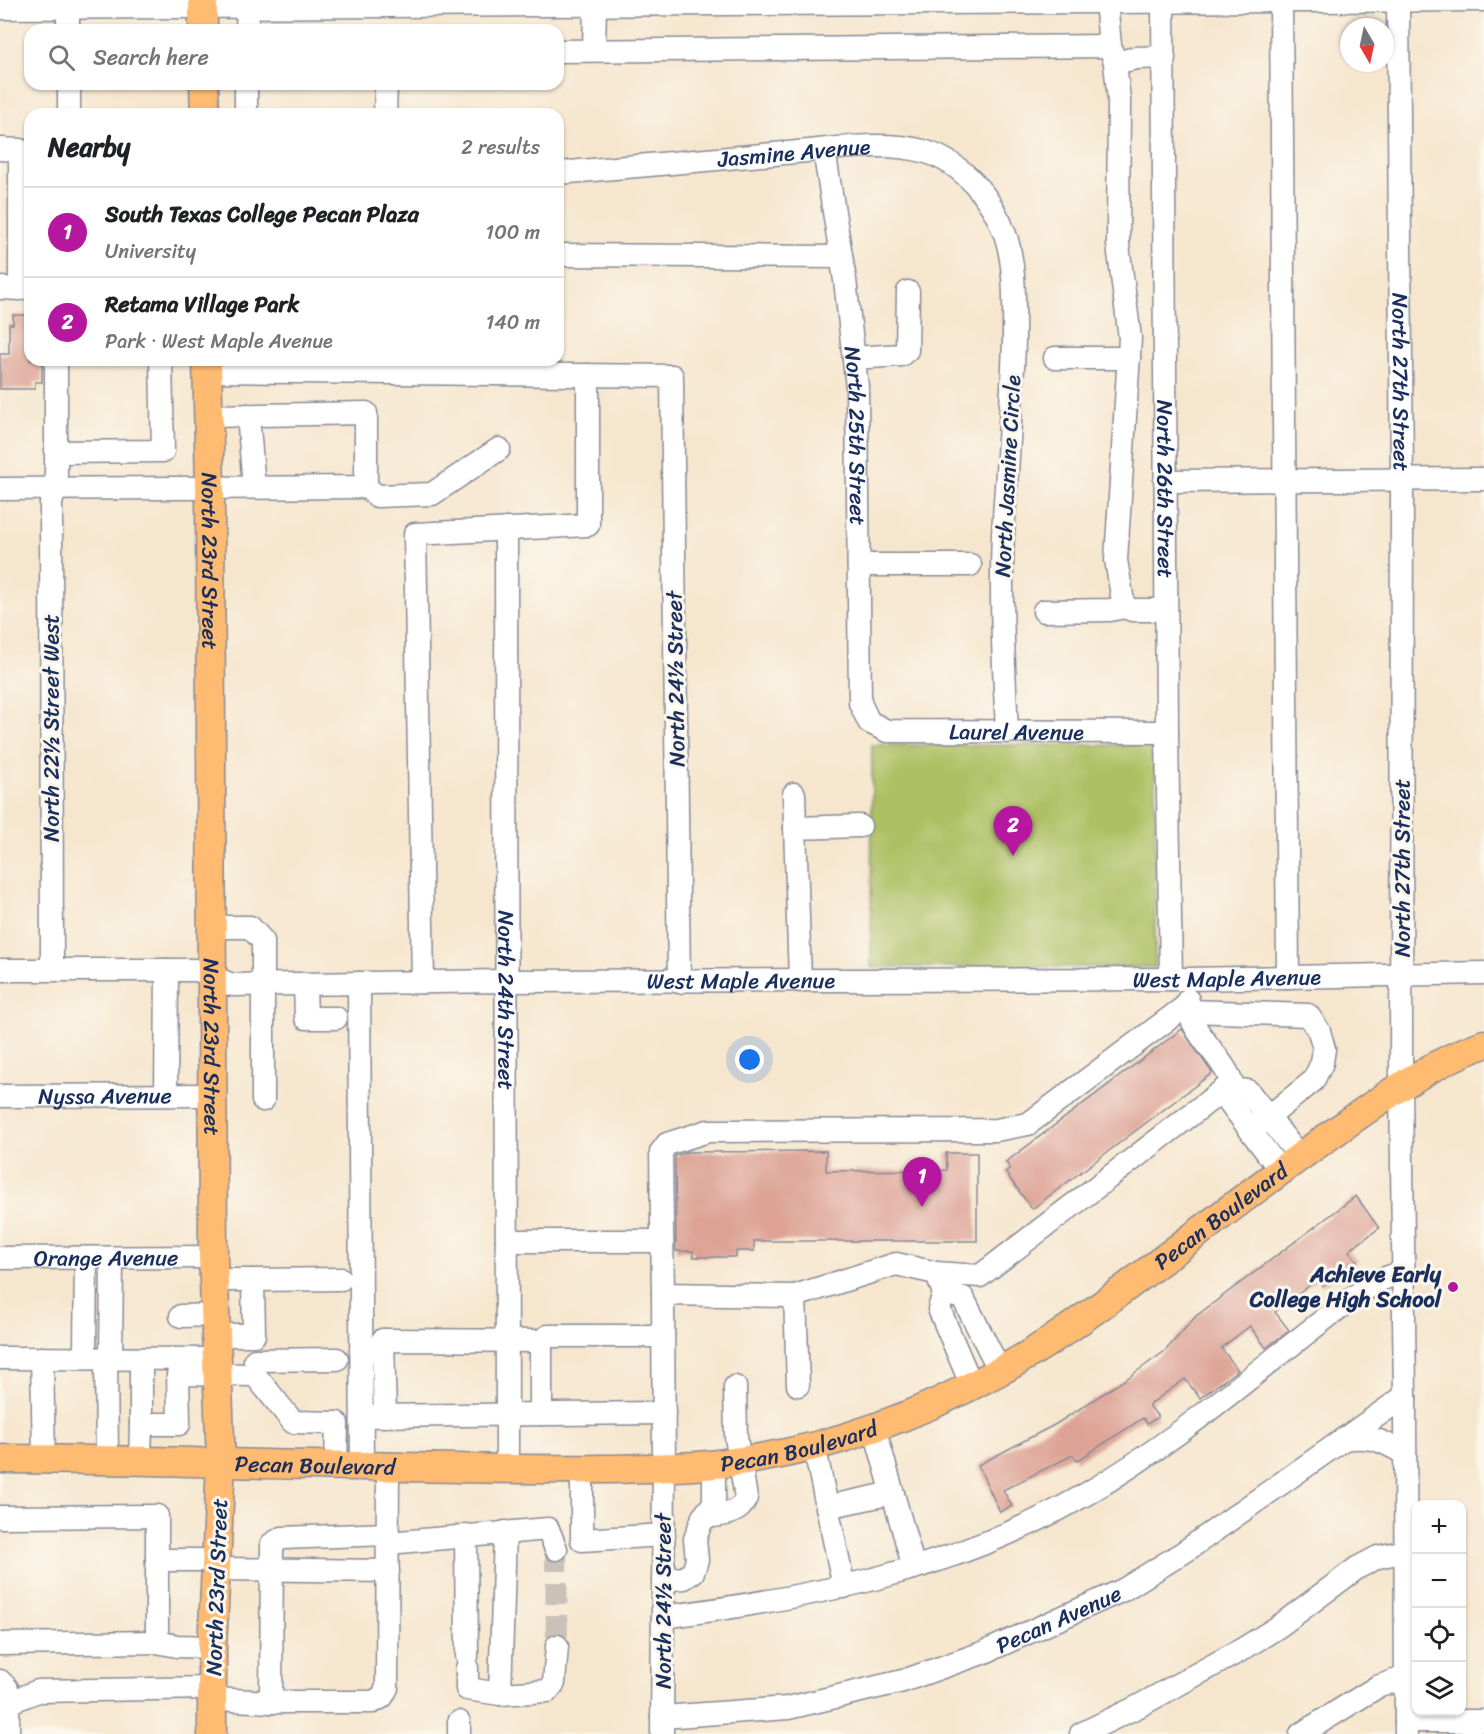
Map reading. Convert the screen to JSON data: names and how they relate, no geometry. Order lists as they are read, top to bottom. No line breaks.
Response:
{"streets":{"main road":["North 23rd Street","Pecan Boulevard"],"street":["Jasmine Avenue","North 27th Street","North 25th Street","North Jasmine Circle","North 26th Street","North 24½ Street","North 22½ Street West","Laurel Avenue","West Maple Avenue","North 24th Street","Nyssa Avenue","Orange Avenue","Pecan Avenue"]},"crossings":[["Jasmine Avenue","North 25th Street"],["Jasmine Avenue","North Jasmine Circle"],["North 27th Street","West Maple Avenue"],["North 27th Street","Pecan Boulevard"],["North 27th Street","Pecan Avenue"],["North 25th Street","Laurel Avenue"],["North Jasmine Circle","Laurel Avenue"],["North 26th Street","North 24½ Street"],["North 26th Street","Laurel Avenue"],["North 26th Street","West Maple Avenue"],["North 23rd Street","West Maple Avenue"],["North 23rd Street","Nyssa Avenue"],["North 23rd Street","Pecan Boulevard"],["North 23rd Street","Orange Avenue"],["North 24½ Street","West Maple Avenue"],["North 24½ Street","Pecan Boulevard"],["North 24½ Street","Pecan Avenue"],["North 22½ Street West","West Maple Avenue"],["West Maple Avenue","North 24th Street"],["North 24th Street","Pecan Boulevard"]],"places":["Achieve Early College High School"],"north":"bottom","page":{"search":"Search here","heading":["Nearby","2 results"],"list":[{"mark":"1","name":"South Texas College Pecan Plaza","note":"University","value":"100 m"},{"mark":"2","name":"Retama Village Park","note":"Park · West Maple Avenue","value":"140 m"}],"pins":["2","1"],"map_buttons":["+","−"]}}
